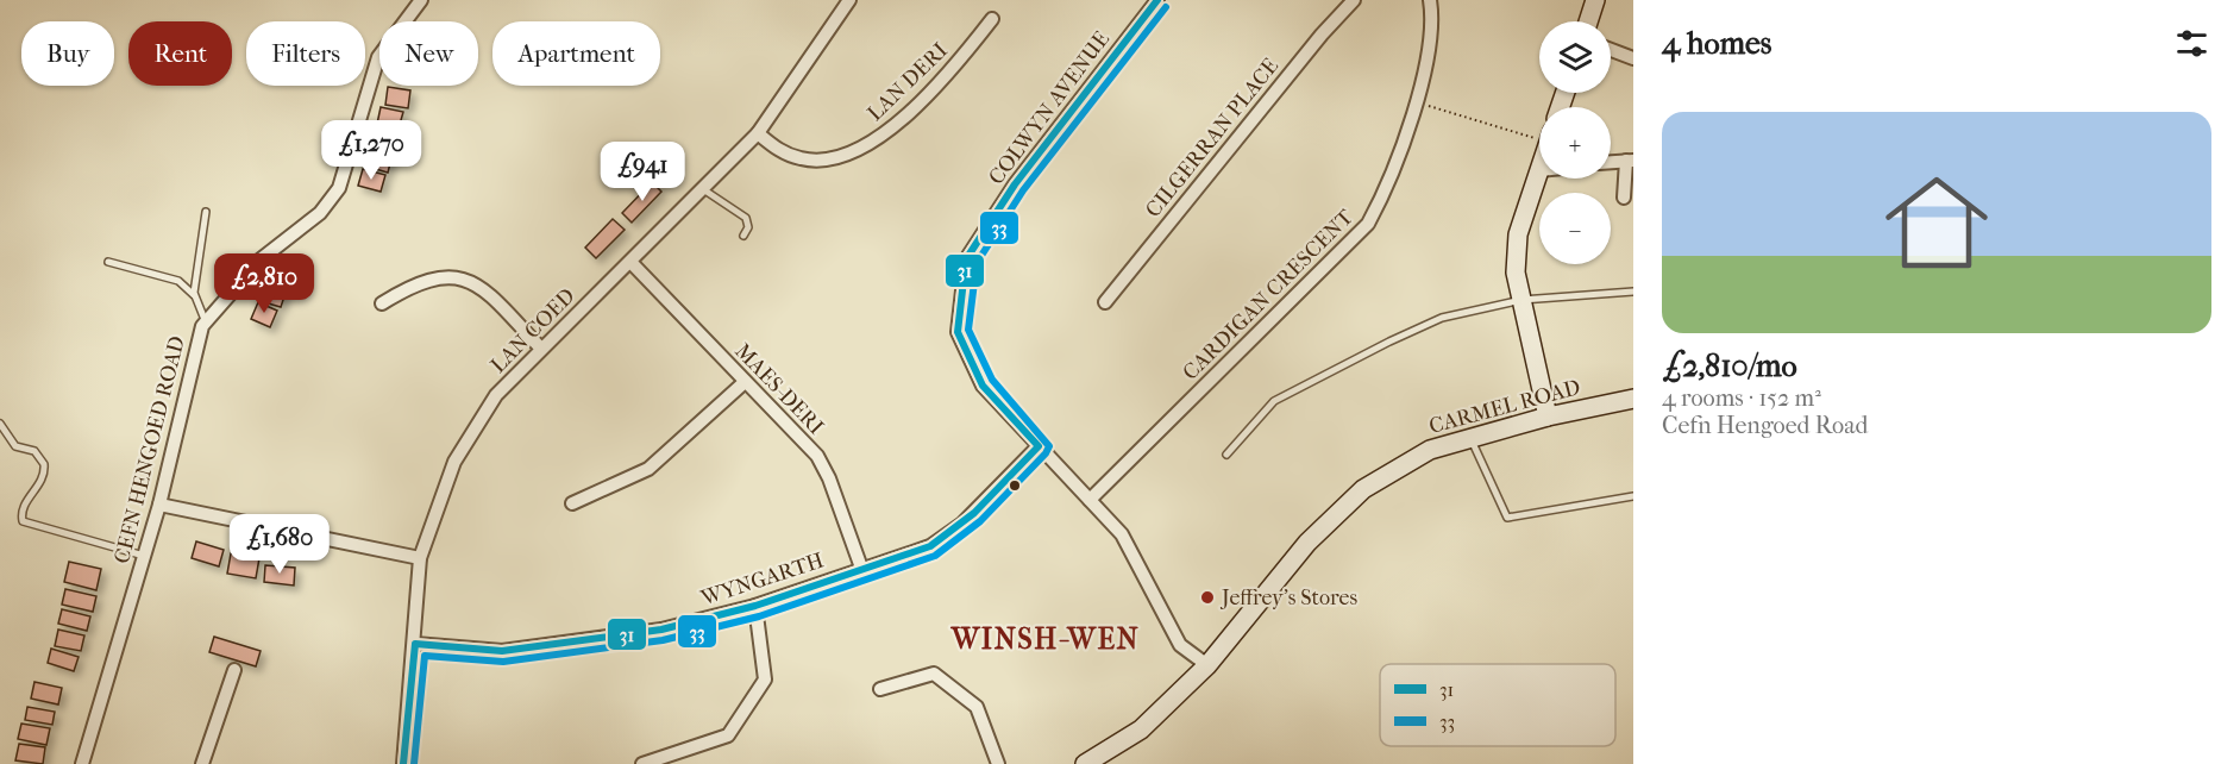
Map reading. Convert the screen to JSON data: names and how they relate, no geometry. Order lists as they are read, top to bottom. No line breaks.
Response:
{"streets":{"street":["LAN DERI","COLWYN AVENUE","CILGERRAN PLACE","CARDIGAN CRESCENT","LAN COED","MAES-DERI","CARMEL ROAD","CEFN HENGOED ROAD","WYNGARTH"]},"crossings":[["LAN DERI","LAN COED"],["COLWYN AVENUE","CARDIGAN CRESCENT"],["COLWYN AVENUE","CARMEL ROAD"],["COLWYN AVENUE","WYNGARTH"],["LAN COED","MAES-DERI"],["LAN COED","WYNGARTH"],["MAES-DERI","WYNGARTH"]],"districts":["WINSH-WEN"],"places":["Jeffrey's Stores"],"lines":["transit line 31","transit line 33"],"legend":["31","33"],"page":{"heading":"4 homes","map_buttons":["+","−"],"chip":["Buy","Rent","Filters","New","Apartment"],"list":[{"name":"£2,810/mo","note":"4 rooms · 152 m² · Cefn Hengoed Road"}],"price":["£1,270","£941","£2,810","£1,680"]}}
